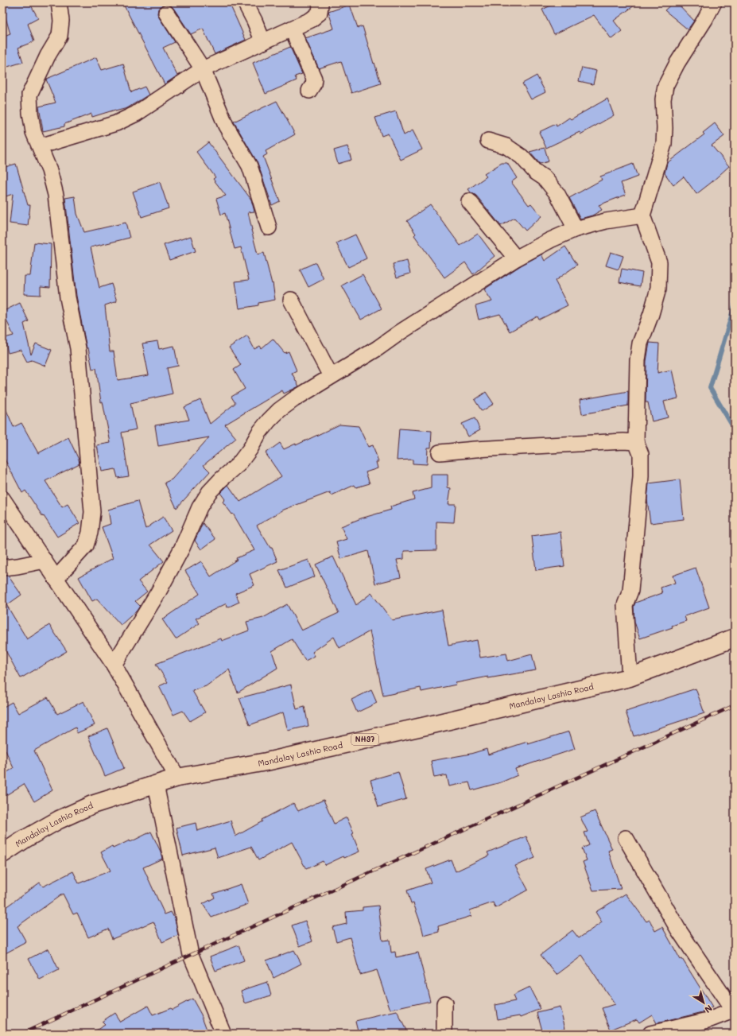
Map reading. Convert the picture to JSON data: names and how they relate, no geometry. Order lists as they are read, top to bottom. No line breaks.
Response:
{"streets":{"highway":["Mandalay Lashio Road","NH37"]},"north":"bottom right"}
